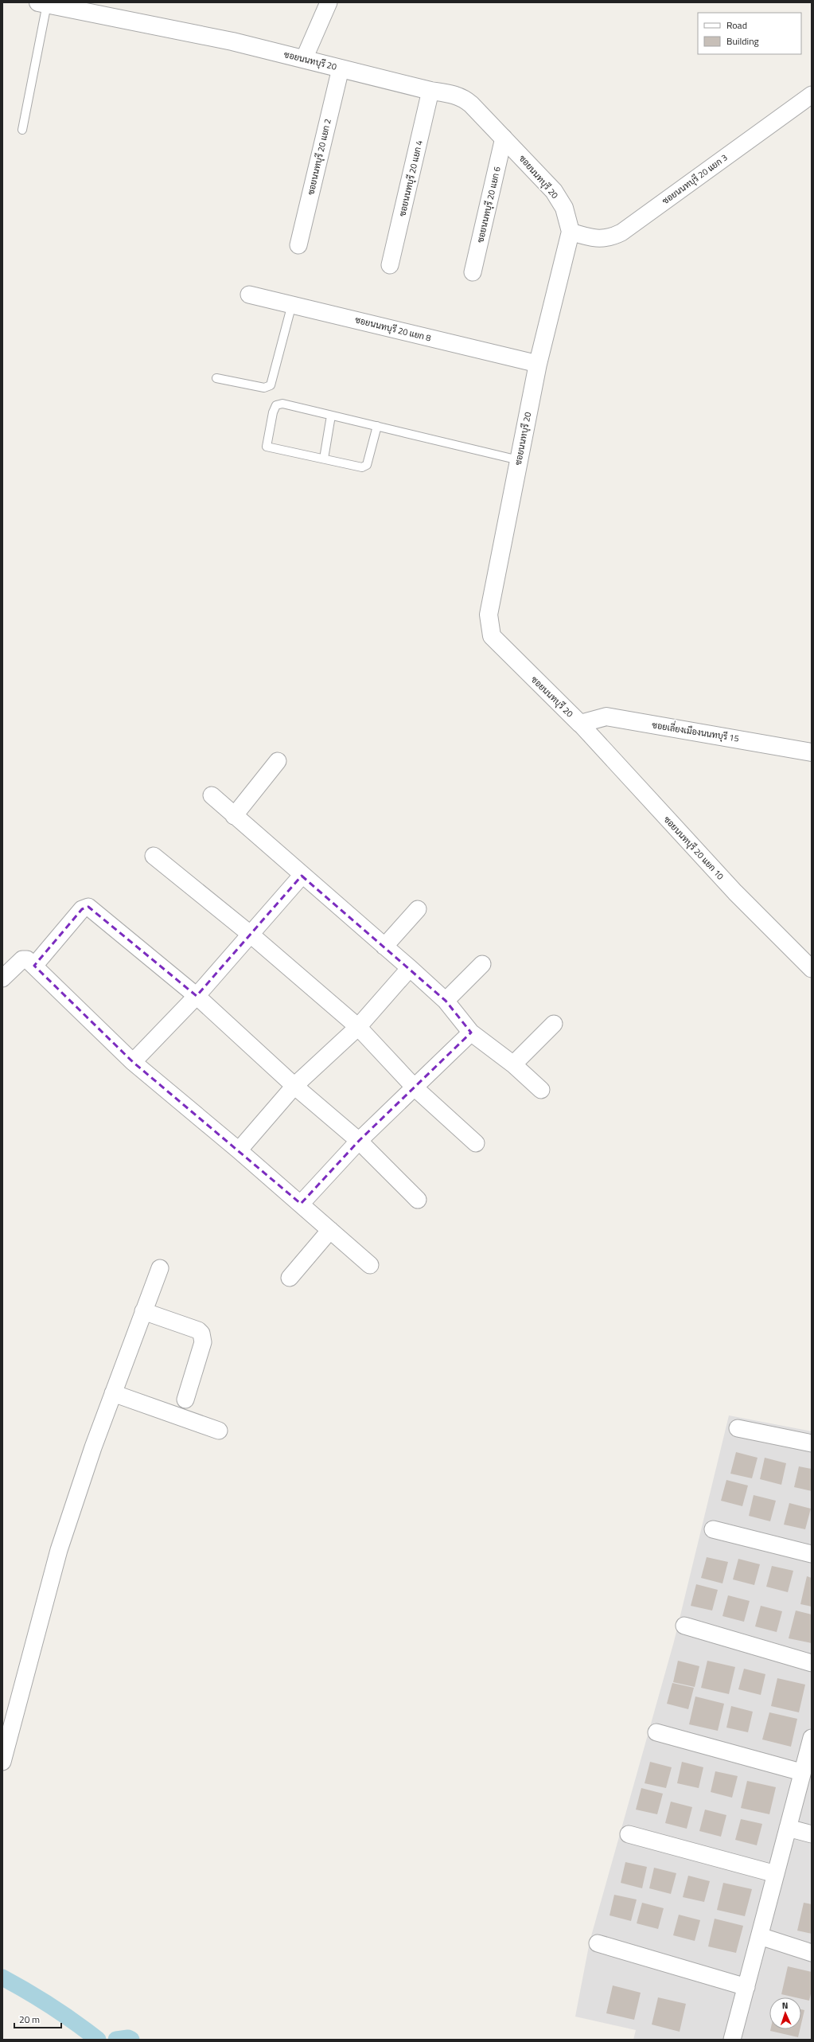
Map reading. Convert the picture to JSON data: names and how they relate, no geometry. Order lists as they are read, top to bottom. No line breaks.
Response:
{"streets":{"street":["ซอยนนทบุรี 20","ซอยนนทบุรี 20 แยก 2","ซอยนนทบุรี 20 แยก 4","ซอยนนทบุรี 20 แยก 3","ซอยนนทบุรี 20 แยก 6","ซอยนนทบุรี 20 แยก 8","ซอยเลี่ยงเมืองนนทบุรี 15","ซอยนนทบุรี 20 แยก 10"]},"crossings":[["ซอยนนทบุรี 20","ซอยนนทบุรี 20 แยก 2"],["ซอยนนทบุรี 20","ซอยนนทบุรี 20 แยก 4"],["ซอยนนทบุรี 20","ซอยนนทบุรี 20 แยก 3"],["ซอยนนทบุรี 20","ซอยนนทบุรี 20 แยก 6"],["ซอยนนทบุรี 20","ซอยนนทบุรี 20 แยก 8"],["ซอยนนทบุรี 20","ซอยเลี่ยงเมืองนนทบุรี 15"],["ซอยนนทบุรี 20","ซอยนนทบุรี 20 แยก 10"],["ซอยเลี่ยงเมืองนนทบุรี 15","ซอยนนทบุรี 20 แยก 10"]],"legend":["Road","Building"],"scale_bar":"20 m","north":"top"}
